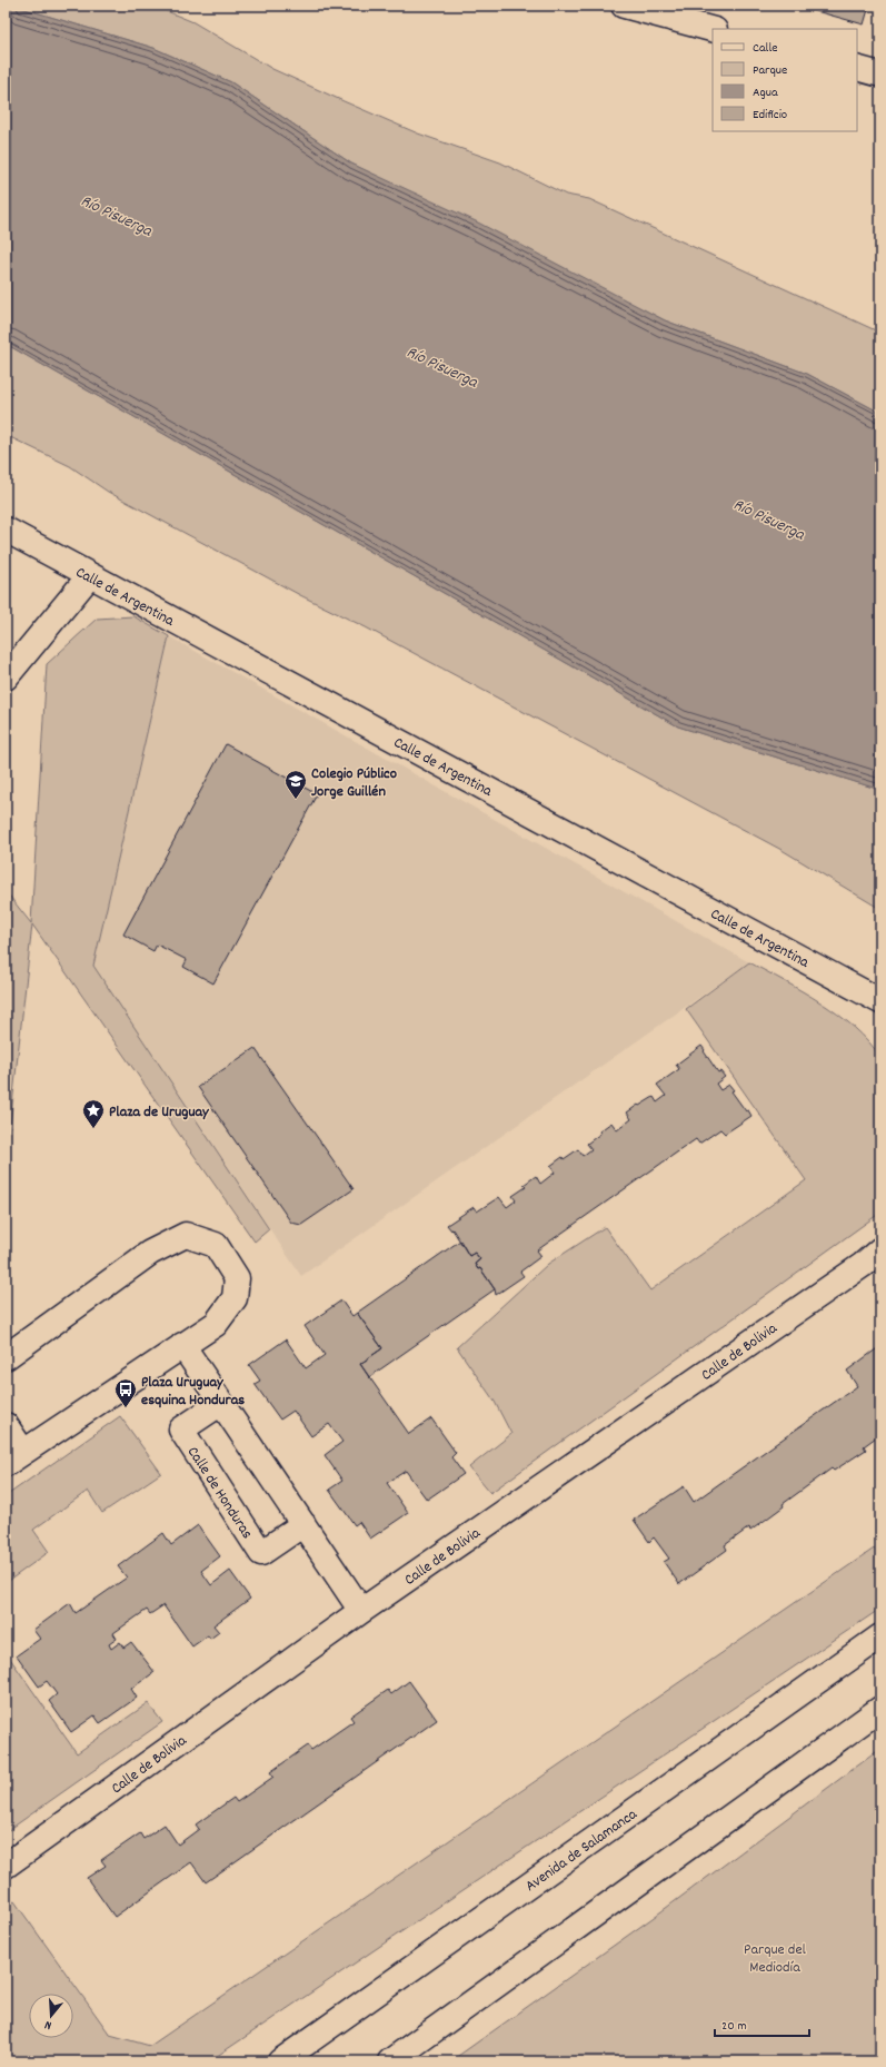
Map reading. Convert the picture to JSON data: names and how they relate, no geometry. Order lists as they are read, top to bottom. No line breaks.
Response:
{"streets":{"main road":["Calle de Argentina","Calle de Bolivia","Calle de Honduras","Avenida de Salamanca"]},"water":["Río Pisuerga"],"parks":["Parque del Mediodía"],"places":{"school or university":["Colegio Público Jorge Guillén"],"place":["Plaza de Uruguay"],"bus stop":["Plaza Uruguay esquina Honduras"]},"legend":["Calle","Parque","Agua","Edificio"],"scale_bar":"20 m","north":"bottom"}
